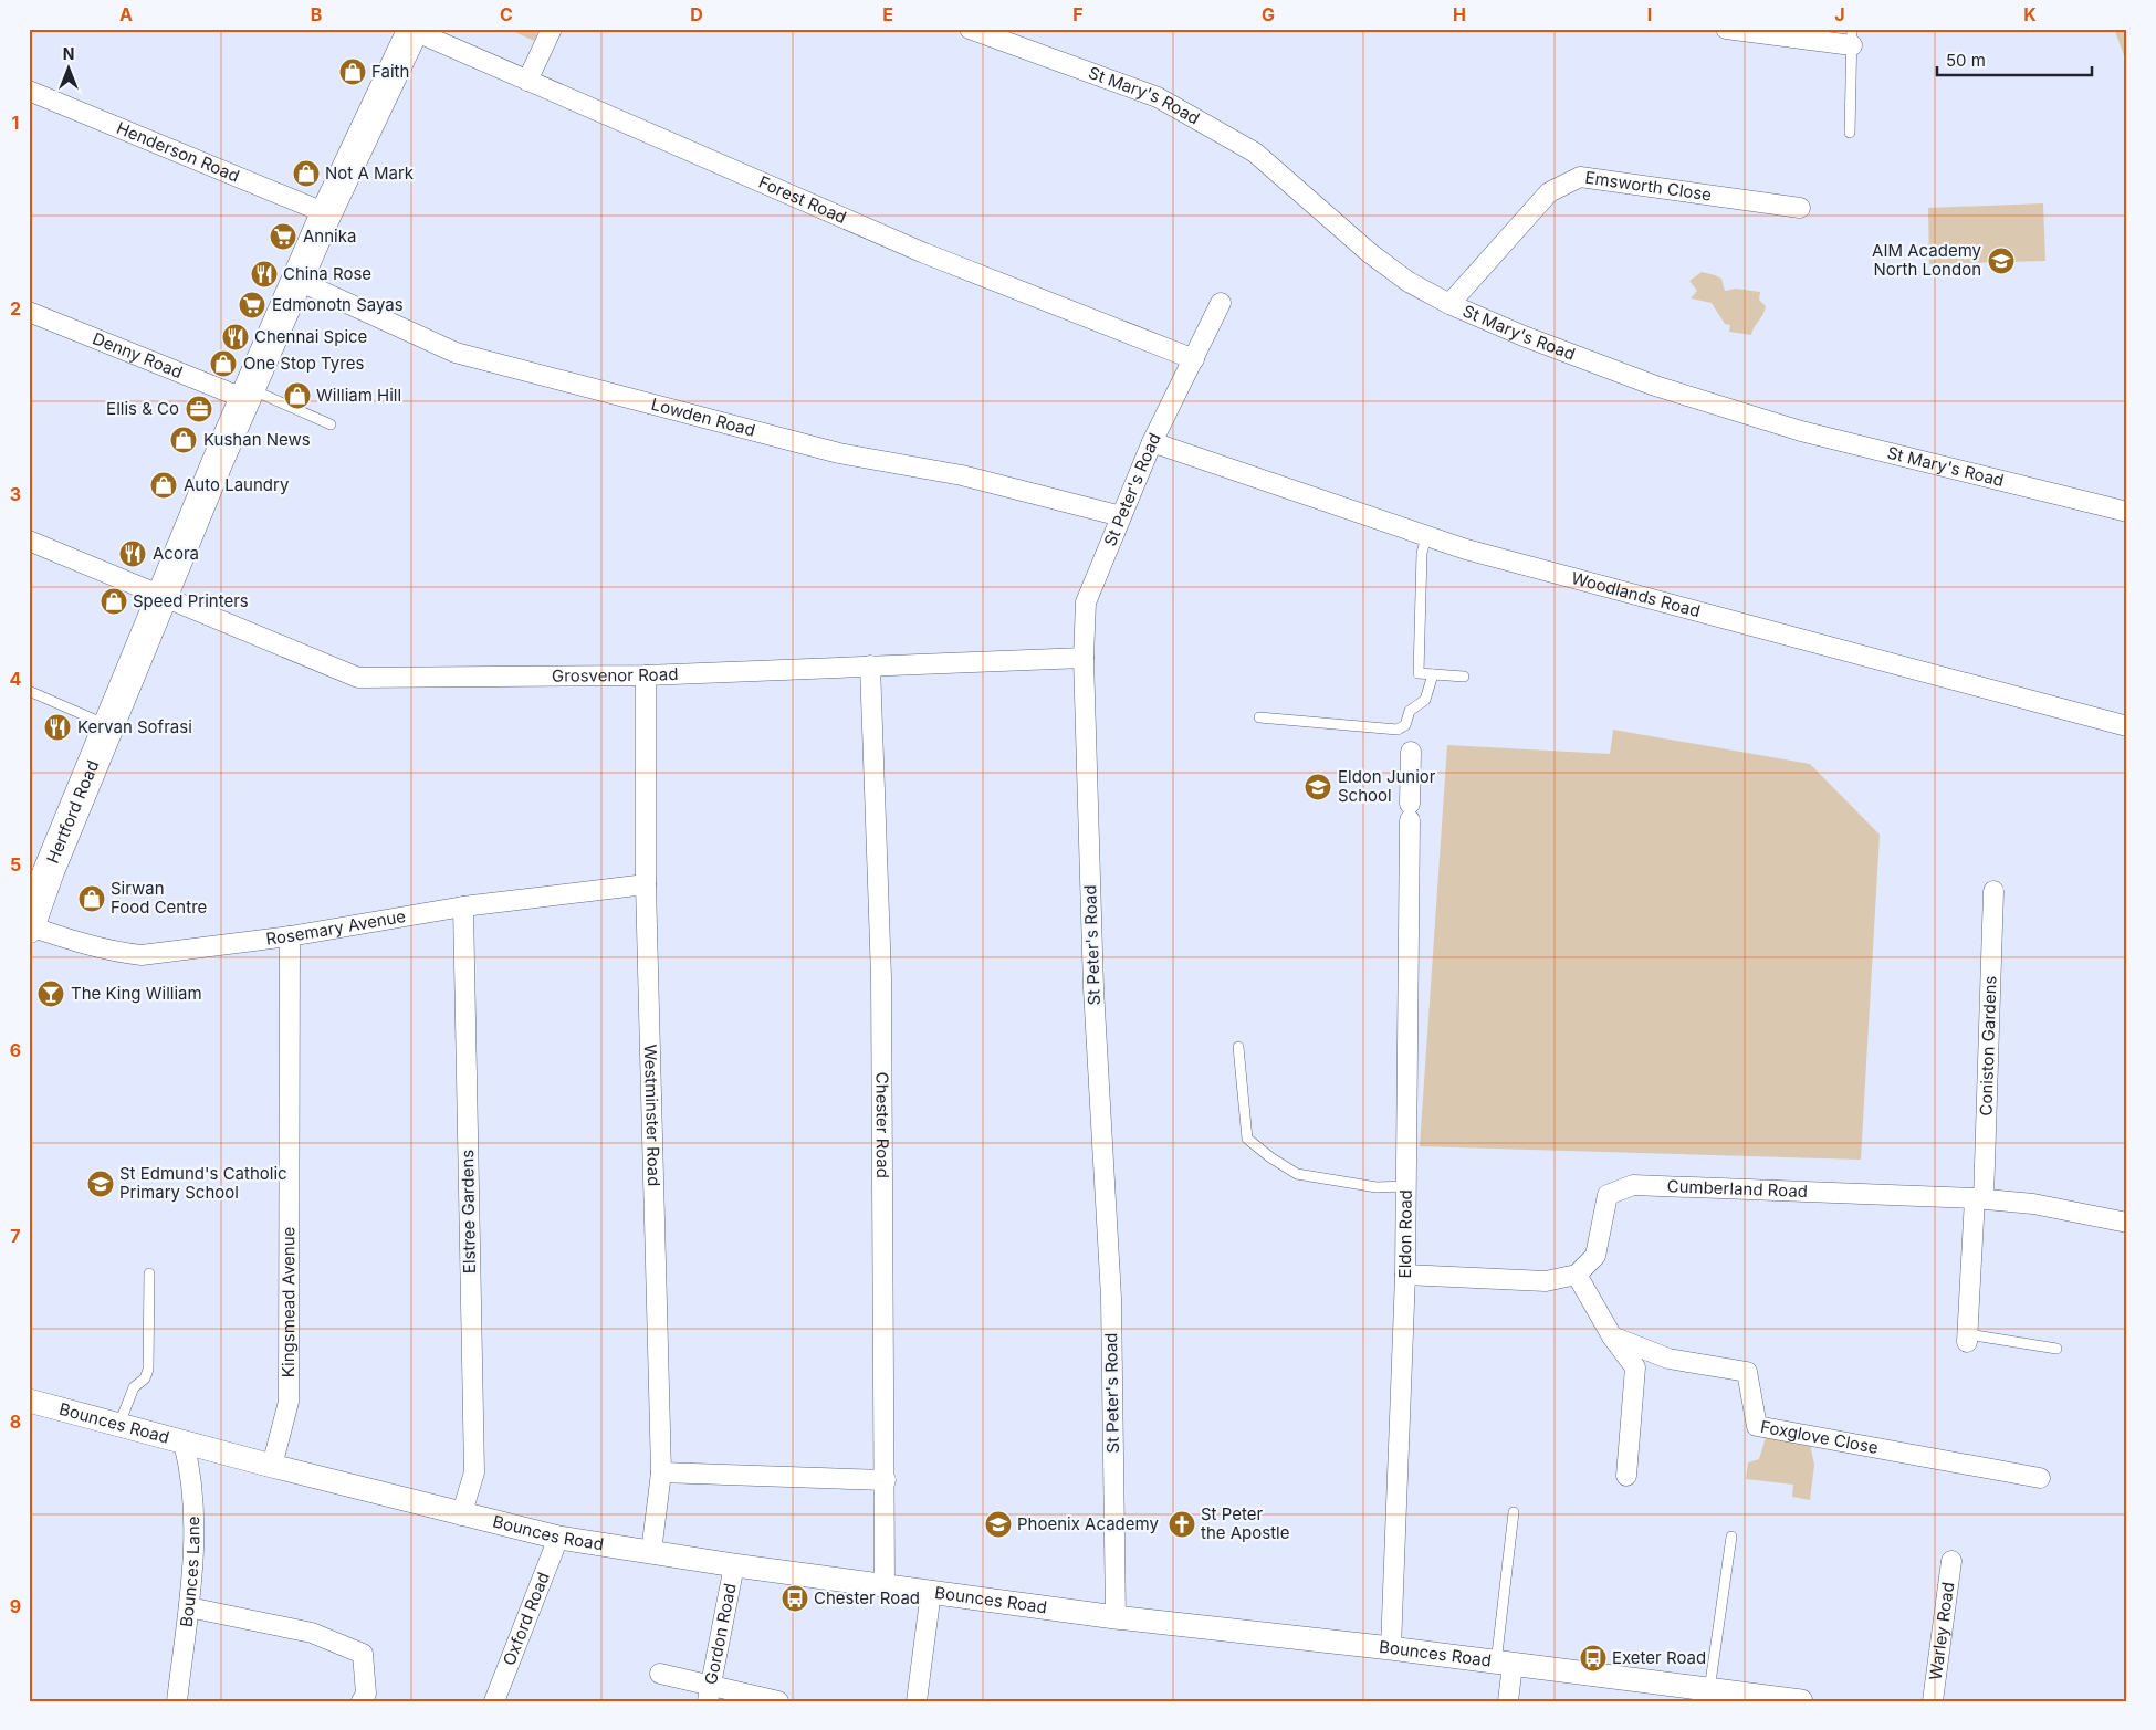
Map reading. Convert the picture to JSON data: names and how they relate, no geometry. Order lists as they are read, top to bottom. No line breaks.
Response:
{"streets":{"main road":["Hertford Road"],"street":["St Mary's Road","Henderson Road","Emsworth Close","Forest Road","Denny Road","Lowden Road","St Peter's Road","Woodlands Road","Grosvenor Road","Rosemary Avenue","Coniston Gardens","Westminster Road","Chester Road","Cumberland Road","Elstree Gardens","Eldon Road","Kingsmead Avenue","Bounces Road","Foxglove Close","Bounces Lane","Oxford Road","Warley Road","Gordon Road"]},"crossings":[["St Mary's Road","Emsworth Close"],["Henderson Road","Hertford Road"],["Forest Road","St Peter's Road"],["Forest Road","Hertford Road"],["Denny Road","Hertford Road"],["Lowden Road","St Peter's Road"],["Lowden Road","Hertford Road"],["St Peter's Road","Woodlands Road"],["St Peter's Road","Grosvenor Road"],["St Peter's Road","Bounces Road"],["Grosvenor Road","Hertford Road"],["Grosvenor Road","Westminster Road"],["Grosvenor Road","Chester Road"],["Hertford Road","Rosemary Avenue"],["Rosemary Avenue","Westminster Road"],["Rosemary Avenue","Elstree Gardens"],["Rosemary Avenue","Kingsmead Avenue"],["Coniston Gardens","Cumberland Road"],["Westminster Road","Bounces Road"],["Chester Road","Bounces Road"],["Elstree Gardens","Bounces Road"],["Eldon Road","Bounces Road"],["Kingsmead Avenue","Bounces Road"],["Bounces Road","Bounces Lane"],["Bounces Road","Oxford Road"],["Bounces Road","Gordon Road"]],"places":{"shop":["Faith","Not A Mark","One Stop Tyres","William Hill","Kushan News","Auto Laundry","Speed Printers","Sirwan Food Centre"],"supermarket":["Annika","Edmonotn Sayas"],"school or university":["AIM Academy North London","Eldon Junior School","St Edmund's Catholic Primary School","Phoenix Academy"],"restaurant":["China Rose","Chennai Spice","Acora","Kervan Sofrasi"],"office":["Ellis & Co"],"bar":["The King William"],"church":["St Peter the Apostle"],"bus stop":["Chester Road","Exeter Road"]},"scale_bar":"50 m","north":"top","grid":{"columns":["A","B","C","D","E","F","G","H","I","J","K"],"rows":["1","2","3","4","5","6","7","8","9"]}}
